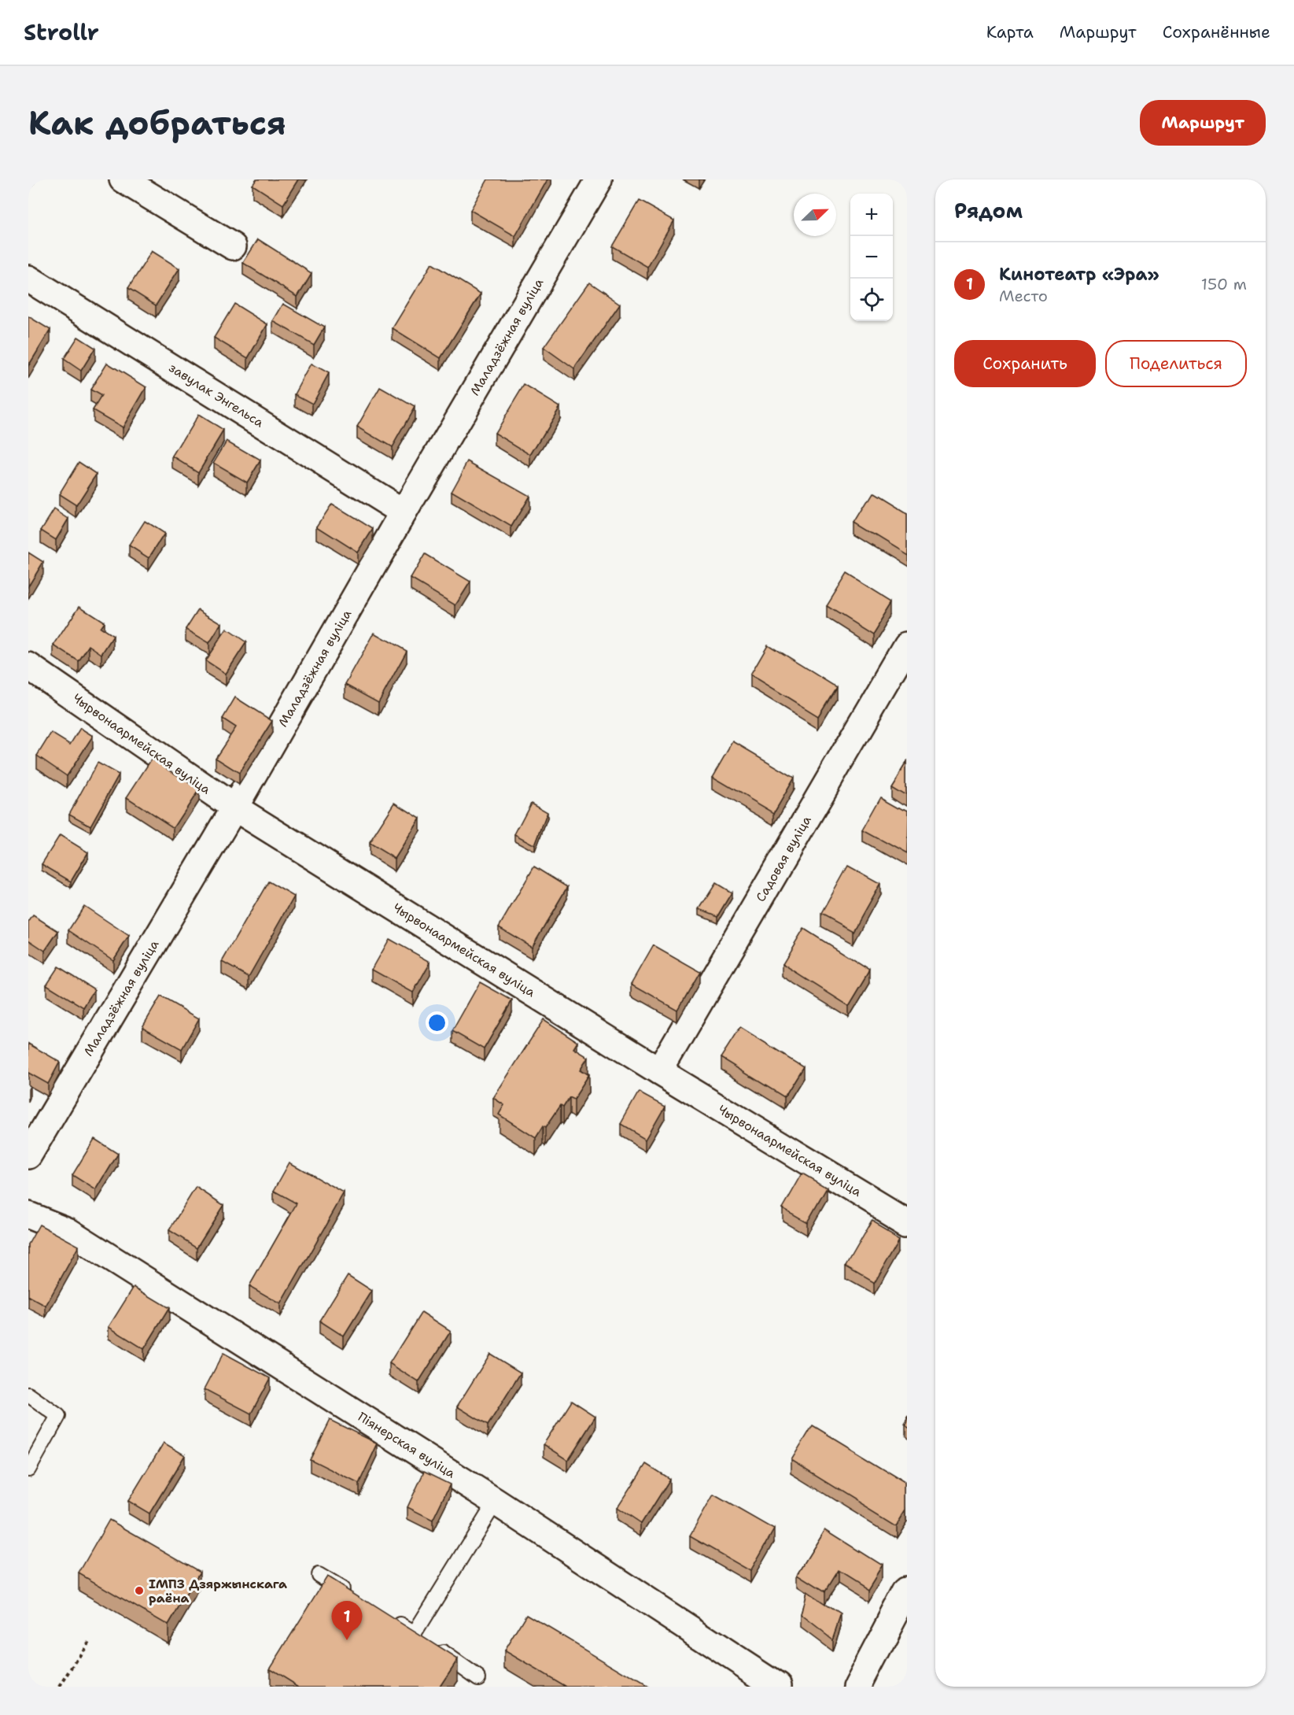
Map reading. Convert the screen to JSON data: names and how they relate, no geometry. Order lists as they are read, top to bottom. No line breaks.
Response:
{"streets":{"street":["Маладзёжная вуліца","завулак Энгельса","Чырвонаармейская вуліца","Садовая вуліца","Піянерская вуліца"]},"crossings":[["Маладзёжная вуліца","завулак Энгельса"],["Маладзёжная вуліца","Чырвонаармейская вуліца"],["Чырвонаармейская вуліца","Садовая вуліца"]],"places":["ІМПЗ Дзяржынскага раёна"],"north":"top right","page":{"header":"Strollr","nav":["Карта","Маршрут","Сохранённые"],"buttons":["Маршрут",["Сохранить","Поделиться"]],"title":"Как добраться","heading":"Рядом","map_buttons":["+","−"],"list":[{"mark":"1","name":"Кинотеатр «Эра»","note":"Место","value":"150 m"}],"pins":"1"}}
